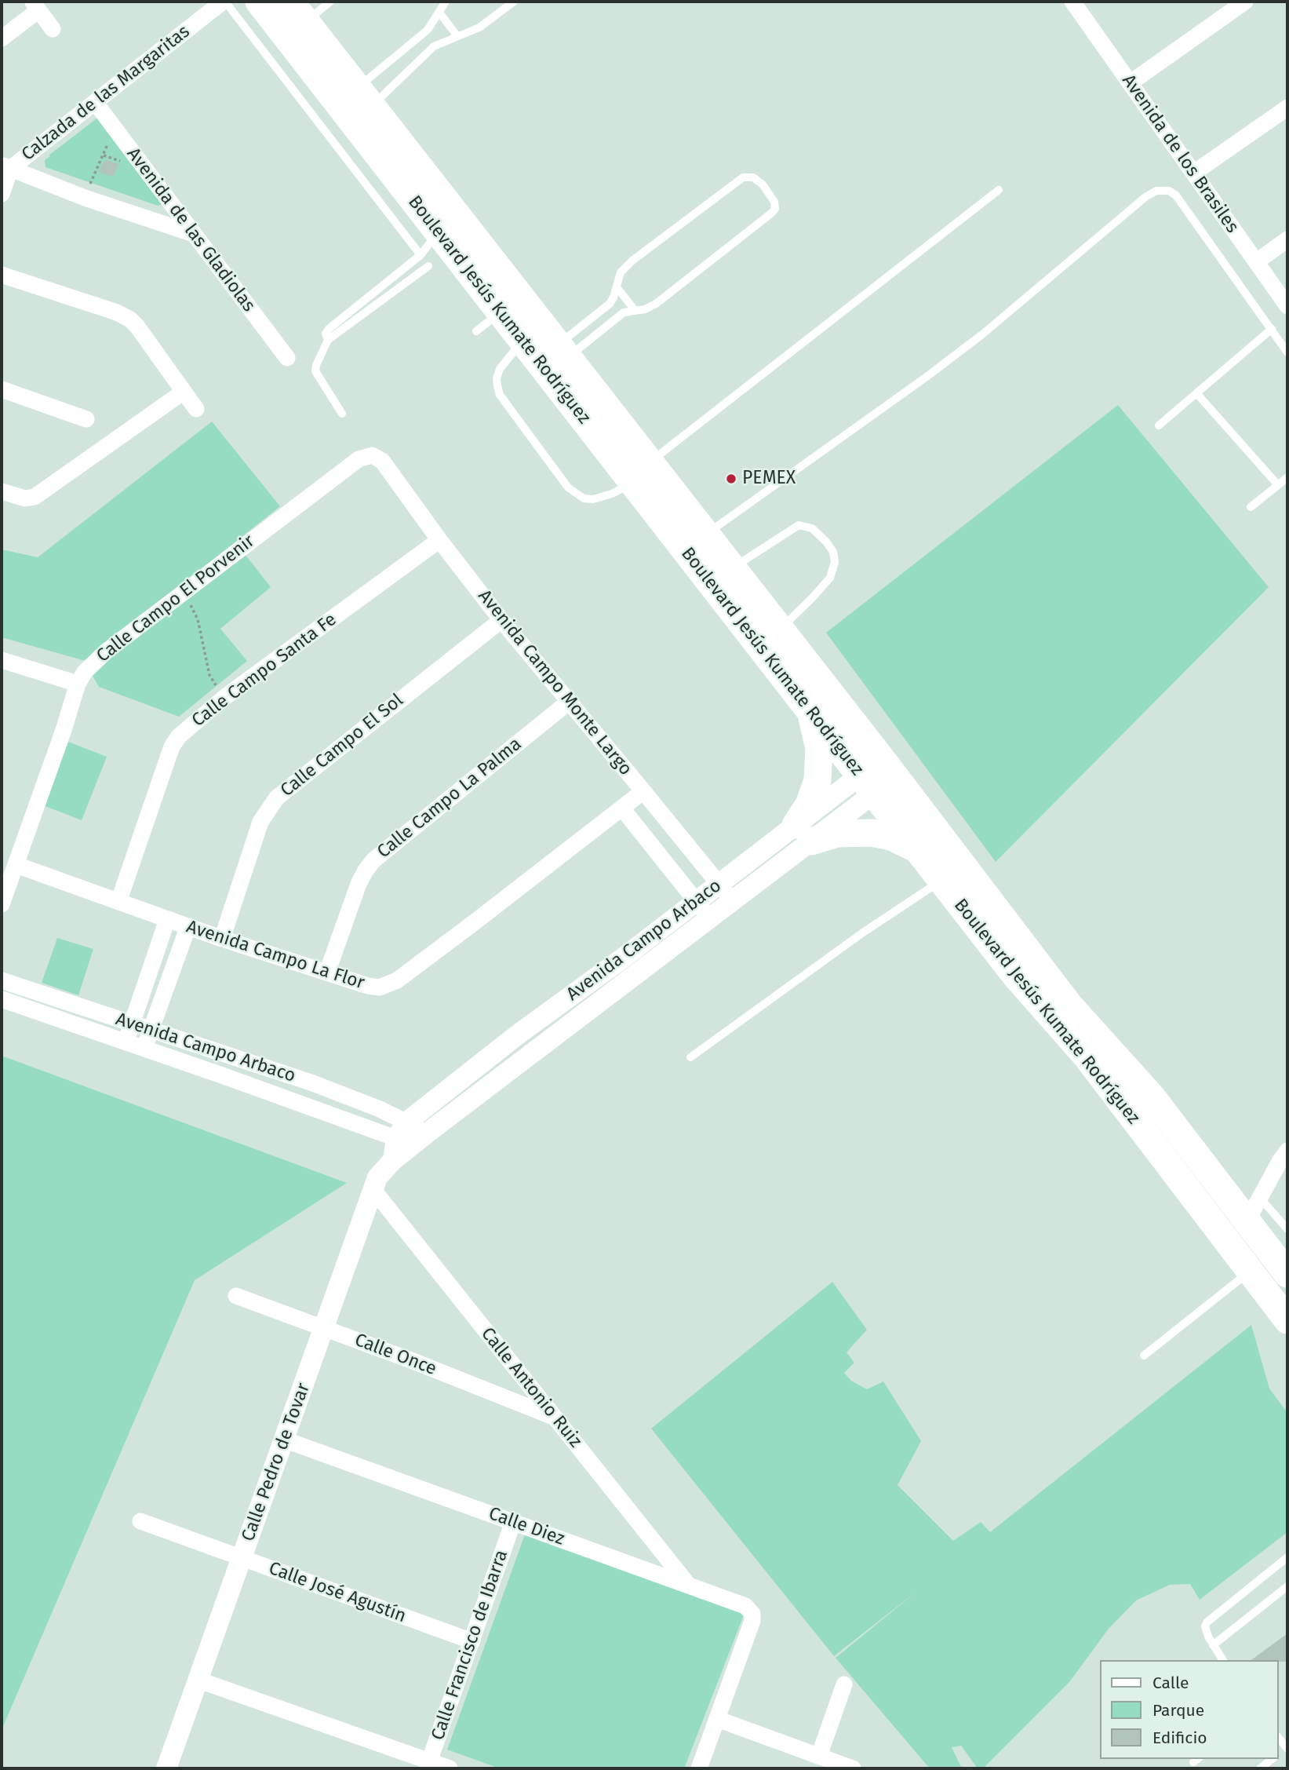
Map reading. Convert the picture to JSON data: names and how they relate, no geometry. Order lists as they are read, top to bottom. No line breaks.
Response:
{"streets":{"highway":["Boulevard Jesús Kumate Rodríguez"],"street":["Calzada de las Margaritas","Avenida de los Brasiles","Avenida de las Gladiolas","Calle Campo El Porvenir","Calle Campo Santa Fe","Avenida Campo Monte Largo","Calle Campo El Sol","Calle Campo La Palma","Avenida Campo Arbaco","Avenida Campo La Flor","Calle Once","Calle Antonio Ruiz","Calle Pedro de Tovar","Calle Diez","Calle José Agustín","Calle Francisco de Ibarra"]},"crossings":[["Calzada de las Margaritas","Avenida de las Gladiolas"],["Boulevard Jesús Kumate Rodríguez","Avenida Campo Arbaco"],["Calle Campo El Porvenir","Avenida Campo Monte Largo"],["Calle Campo El Porvenir","Avenida Campo La Flor"],["Calle Campo Santa Fe","Avenida Campo Monte Largo"],["Calle Campo Santa Fe","Avenida Campo La Flor"],["Avenida Campo Monte Largo","Calle Campo El Sol"],["Avenida Campo Monte Largo","Calle Campo La Palma"],["Avenida Campo Monte Largo","Avenida Campo Arbaco"],["Avenida Campo Monte Largo","Avenida Campo La Flor"],["Calle Campo El Sol","Avenida Campo La Flor"],["Calle Campo La Palma","Avenida Campo La Flor"],["Avenida Campo Arbaco","Calle Pedro de Tovar"],["Calle Once","Calle Antonio Ruiz"],["Calle Once","Calle Pedro de Tovar"],["Calle Antonio Ruiz","Calle Pedro de Tovar"],["Calle Antonio Ruiz","Calle Diez"],["Calle Pedro de Tovar","Calle Diez"],["Calle Pedro de Tovar","Calle José Agustín"],["Calle Diez","Calle Francisco de Ibarra"],["Calle José Agustín","Calle Francisco de Ibarra"]],"places":["PEMEX"],"legend":["Calle","Parque","Edificio"]}
